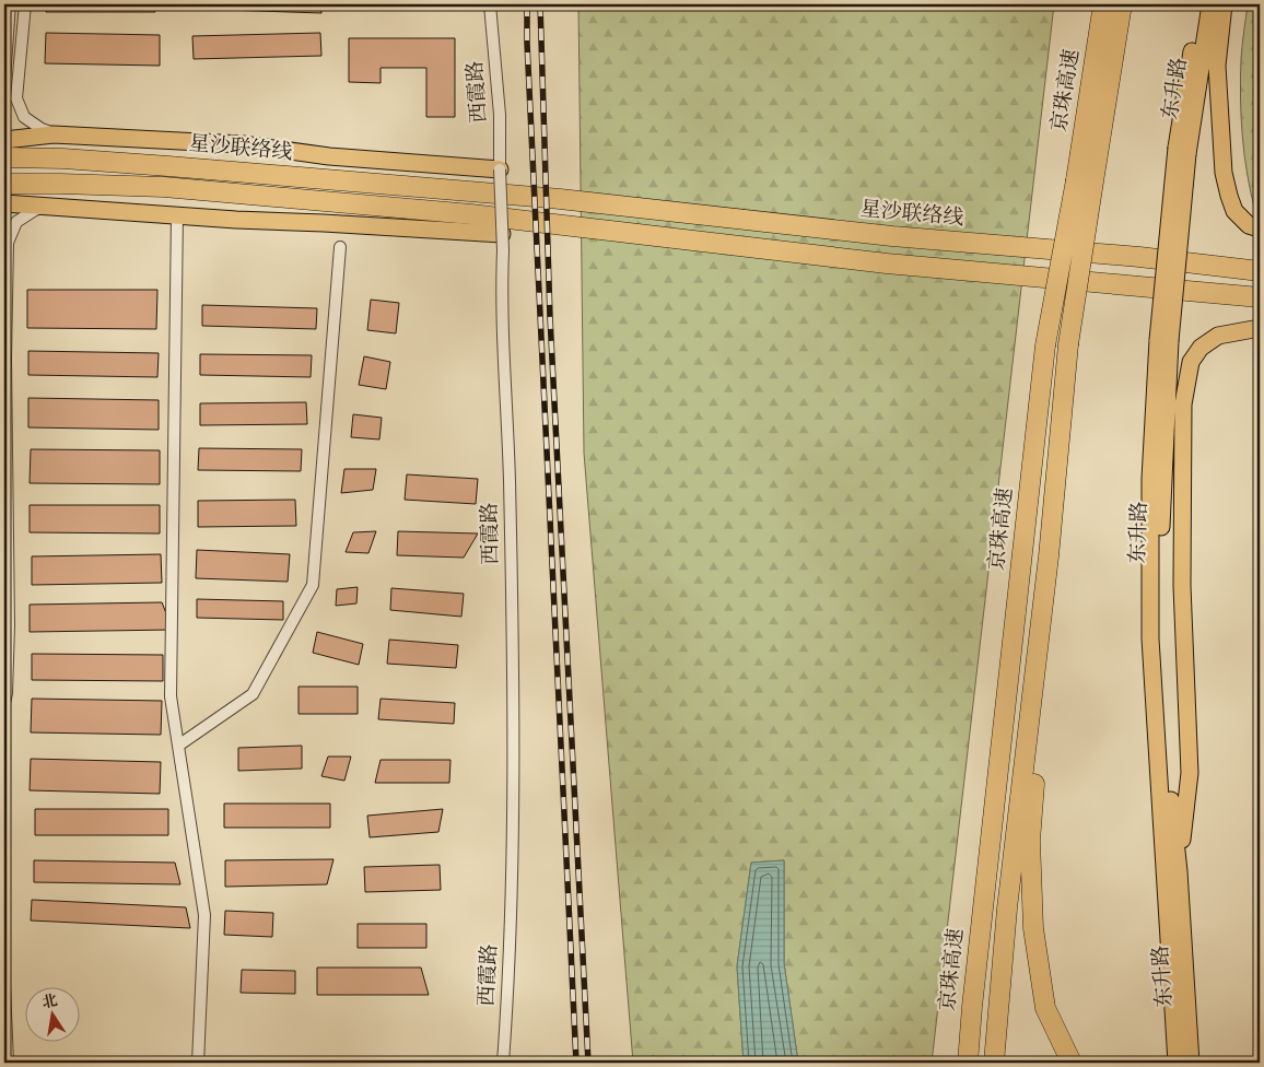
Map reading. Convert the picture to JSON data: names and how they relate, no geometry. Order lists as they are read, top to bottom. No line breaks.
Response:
{"streets":{"highway":["京珠高速","星沙联络线"],"main road":["东升路"],"street":["西霞路"]},"north":"top"}
